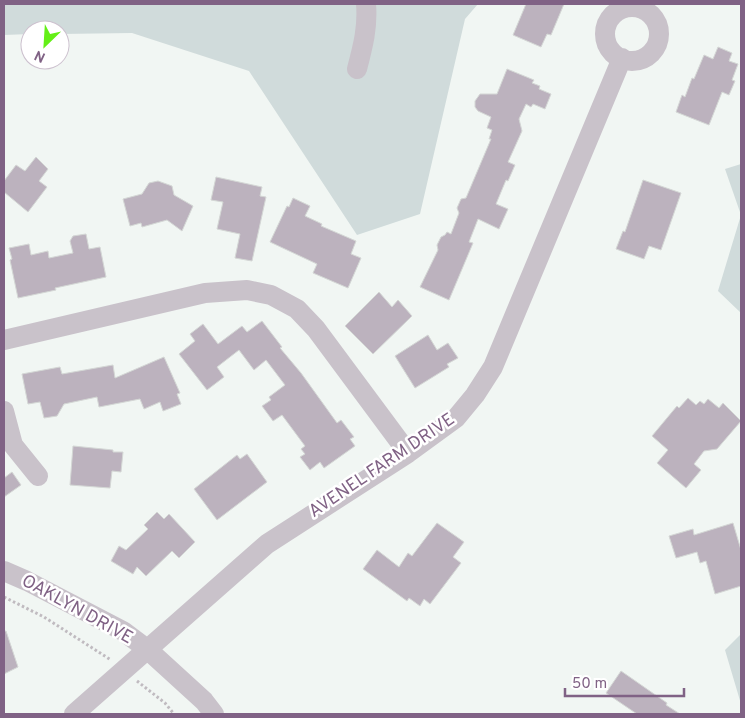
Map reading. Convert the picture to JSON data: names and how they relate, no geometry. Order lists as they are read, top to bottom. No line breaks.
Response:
{"streets":{"street":["AVENEL FARM DRIVE","OAKLYN DRIVE"]},"crossings":[["AVENEL FARM DRIVE","OAKLYN DRIVE"]],"scale_bar":"50 m","north":"bottom left"}
